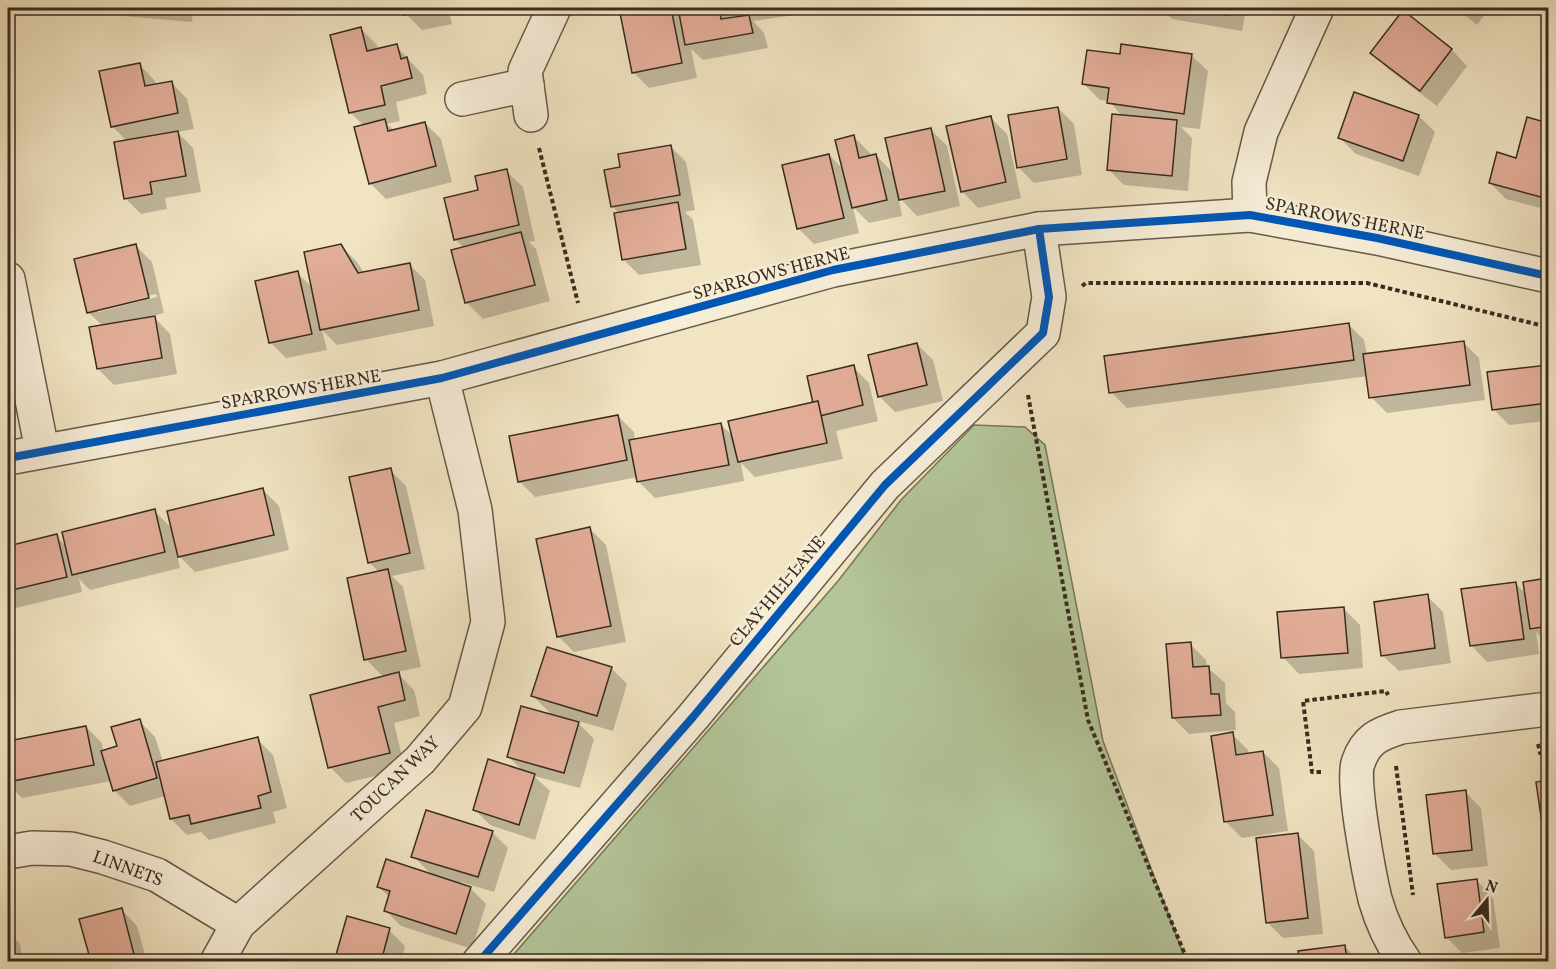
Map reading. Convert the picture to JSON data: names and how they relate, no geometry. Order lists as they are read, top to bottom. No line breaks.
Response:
{"streets":{"street":["SPARROWS HERNE","CLAY HILL LANE","TOUCAN WAY","LINNETS"]},"crossings":[["SPARROWS HERNE","CLAY HILL LANE"],["SPARROWS HERNE","TOUCAN WAY"],["TOUCAN WAY","LINNETS"]],"north":"top"}
